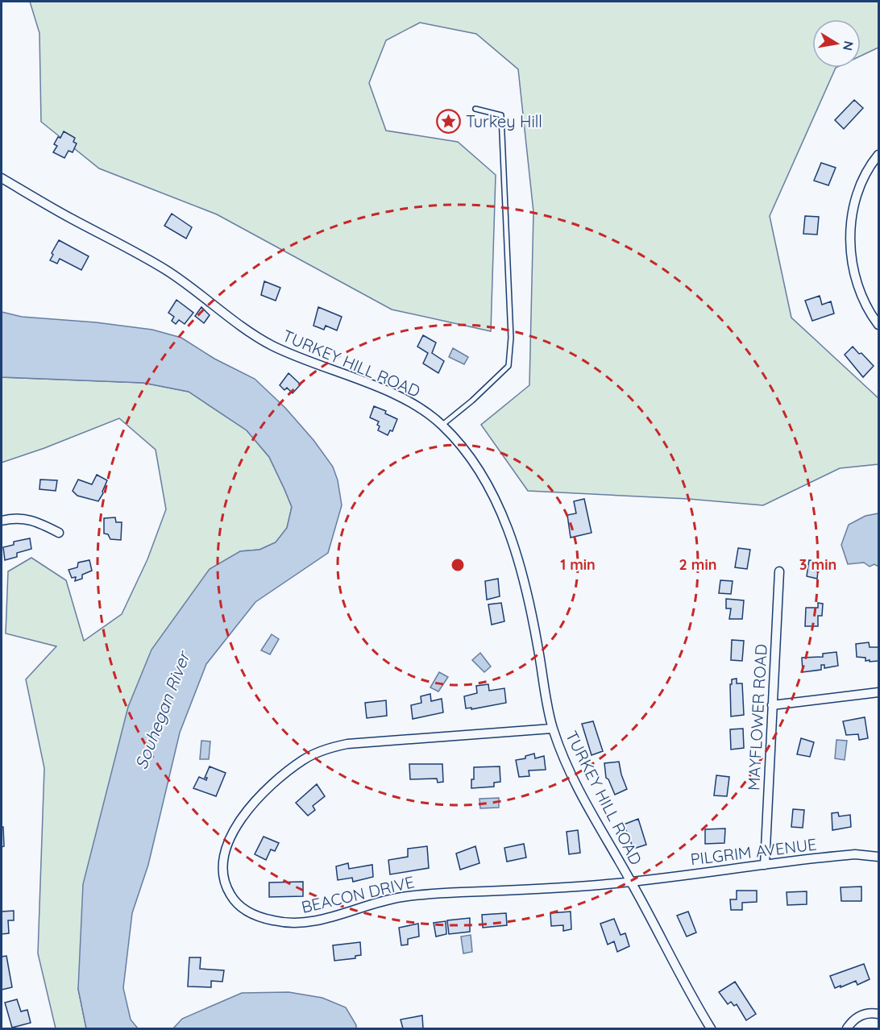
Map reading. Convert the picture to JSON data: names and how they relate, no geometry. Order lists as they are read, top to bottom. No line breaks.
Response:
{"streets":{"street":["TURKEY HILL ROAD","MAYFLOWER ROAD","PILGRIM AVENUE","BEACON DRIVE"]},"crossings":[["TURKEY HILL ROAD","PILGRIM AVENUE"],["TURKEY HILL ROAD","BEACON DRIVE"],["MAYFLOWER ROAD","PILGRIM AVENUE"],["PILGRIM AVENUE","BEACON DRIVE"]],"water":["Souhegan River"],"places":{"place":["Turkey Hill"]},"north":"right","rings":["1 min","2 min","3 min"]}
